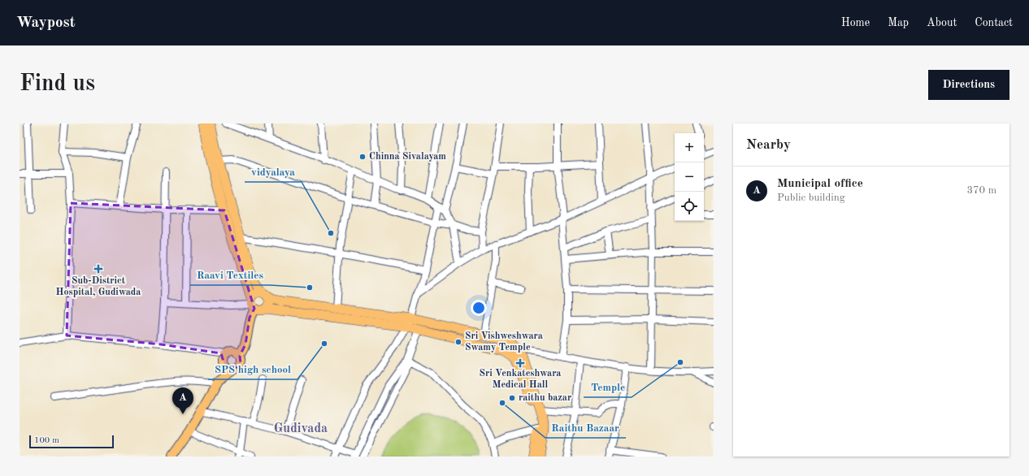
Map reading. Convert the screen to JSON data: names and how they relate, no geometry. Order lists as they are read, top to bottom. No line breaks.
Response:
{"districts":["Gudivada"],"places":{"other":["Chinna Sivalayam","vidyalaya","Raavi Textiles","Sri Vishweshwara Swamy Temple","SPS high school","Temple","raithu bazar","Raithu Bazaar"],"health":["Sub-District Hospital, Gudiwada","Sri Venkateshwara Medical Hall"]},"scale_bar":"100 m","page":{"header":"Waypost","nav":["Home","Map","About","Contact"],"buttons":"Directions","title":"Find us","heading":"Nearby","map_buttons":["+","−"],"list":[{"mark":"A","name":"Municipal office","note":"Public building","value":"370 m"}],"pins":"A","scale":"100 m"}}
